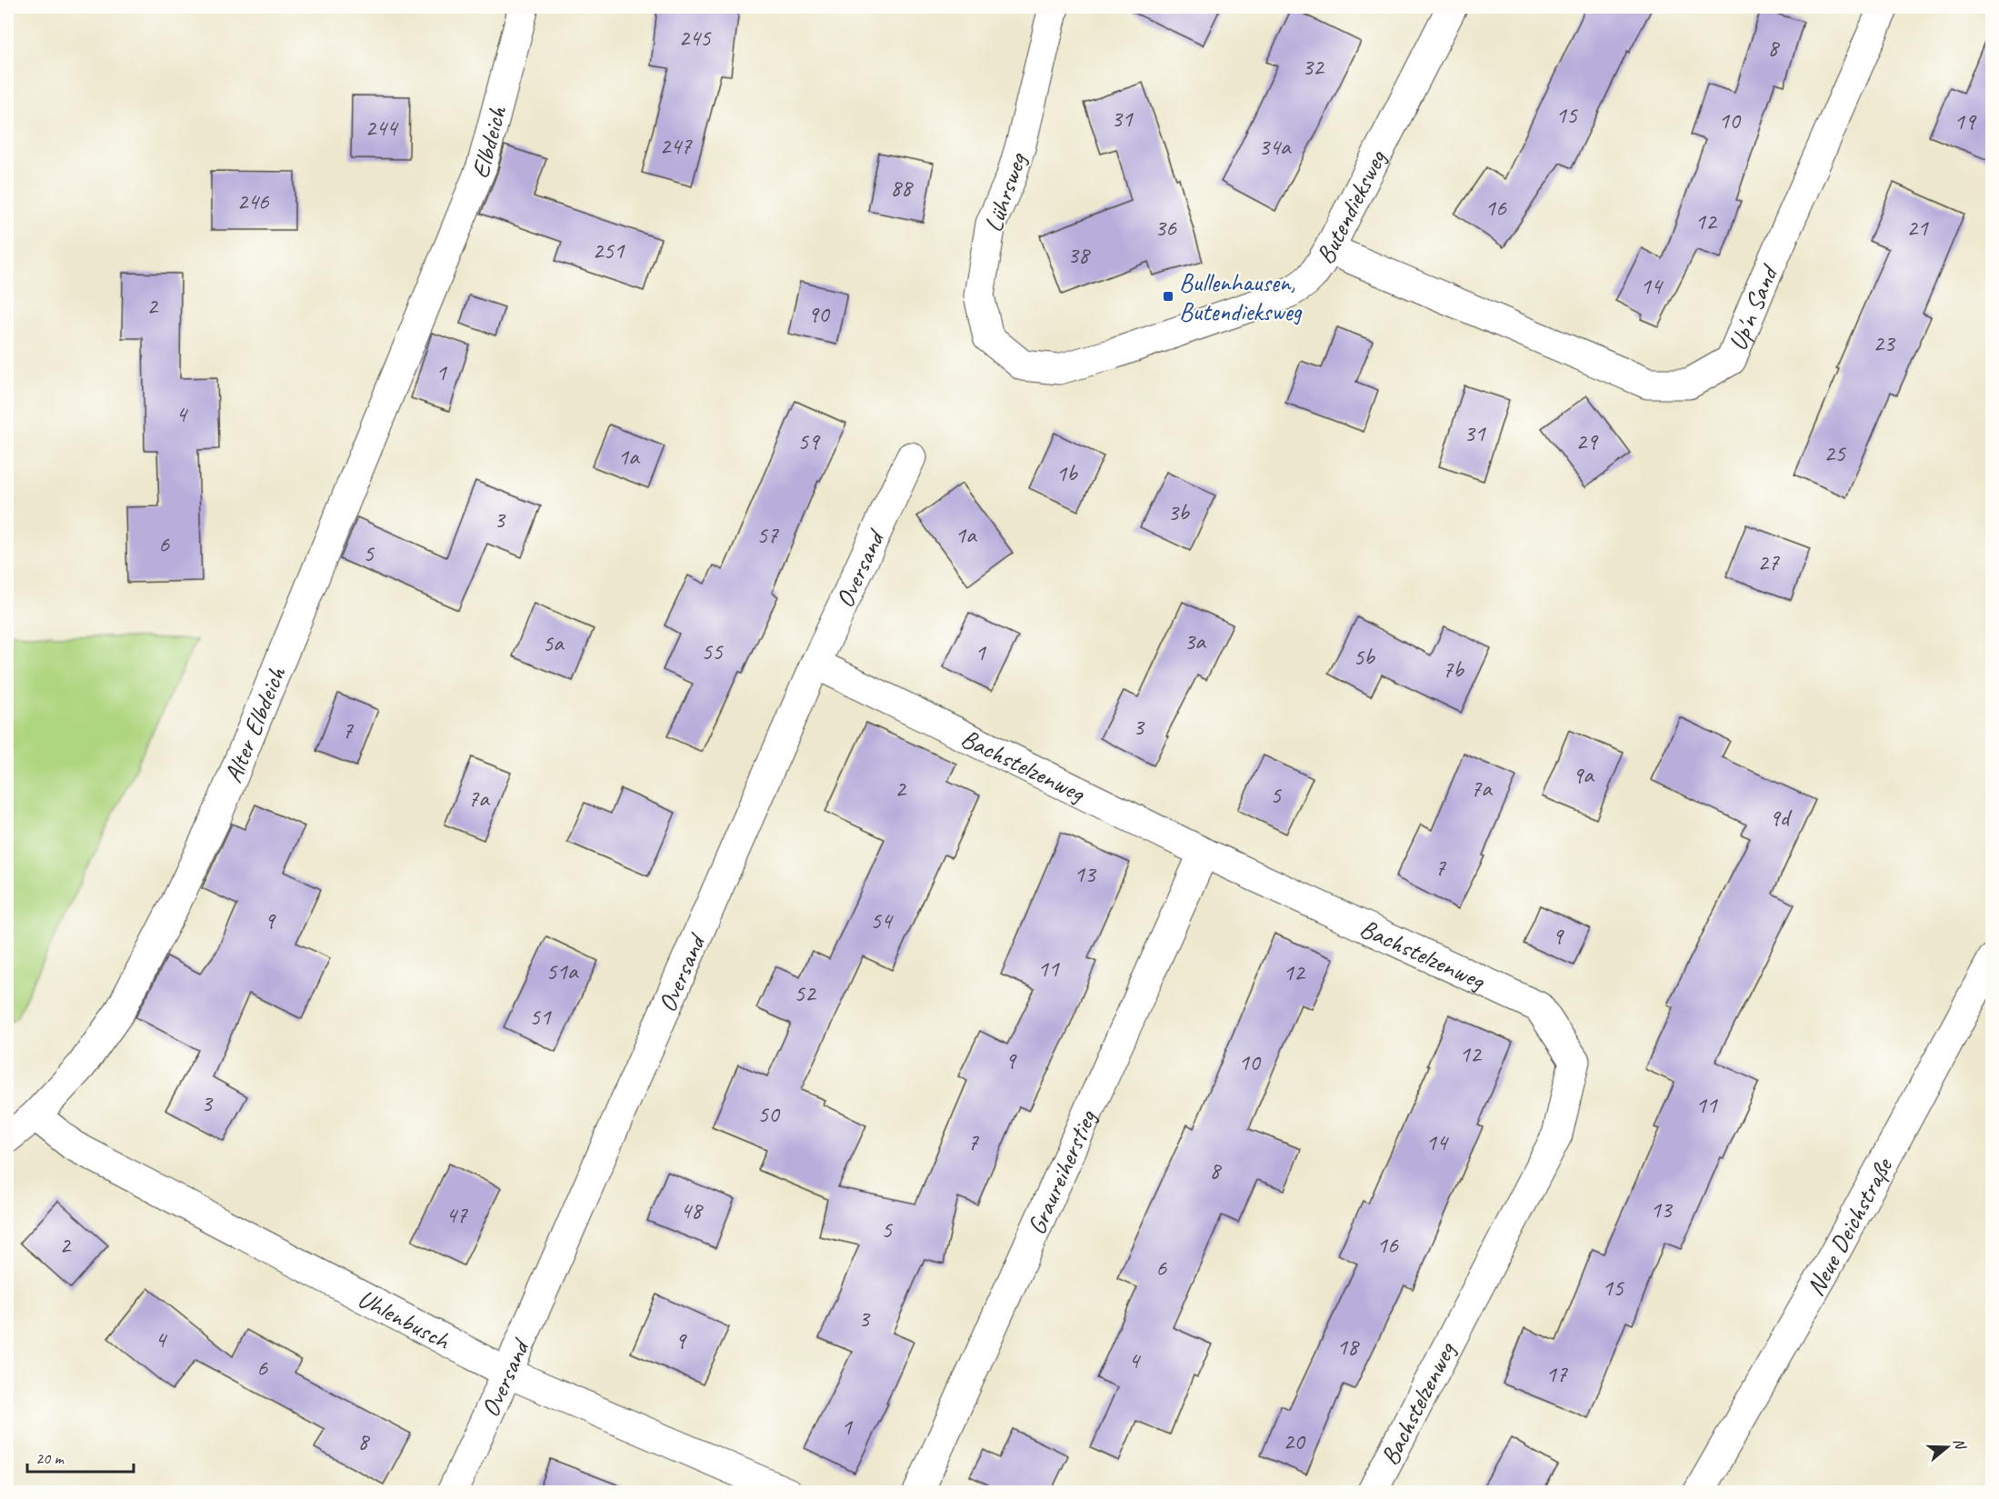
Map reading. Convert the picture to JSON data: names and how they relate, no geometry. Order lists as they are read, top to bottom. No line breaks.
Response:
{"streets":{"street":["Elbdeich","Lührsweg","Butendieksweg","Up'n Sand","Oversand","Alter Elbdeich","Bachstelzenweg","Graureiherstieg","Neue Deichstraße","Uhlenbusch"]},"crossings":[["Elbdeich","Alter Elbdeich"],["Lührsweg","Butendieksweg"],["Butendieksweg","Up'n Sand"],["Oversand","Bachstelzenweg"],["Oversand","Uhlenbusch"],["Alter Elbdeich","Uhlenbusch"],["Bachstelzenweg","Graureiherstieg"]],"places":{"transit":["Bullenhausen, Butendieksweg"]},"house_numbers":["245","8","32","15","31","10","19","244","247","34a","88","246","16","12","36","21","251","38","14","2","90","23","1","4","31","59","29","25","1a","1b","3b","3","57","1a","6","5","27","3a","5a","55","1","5b","7b","3","7","9a","2","7a","5","7a","9d","7","13","9","54","9","11","51a","12","52","51","12","9","10","3","11","50","7","14","8","13","48","47","5","2","16","6","15","3","4","9","18","4","6","17","1","8","20"],"scale_bar":"20 m","north":"right"}
